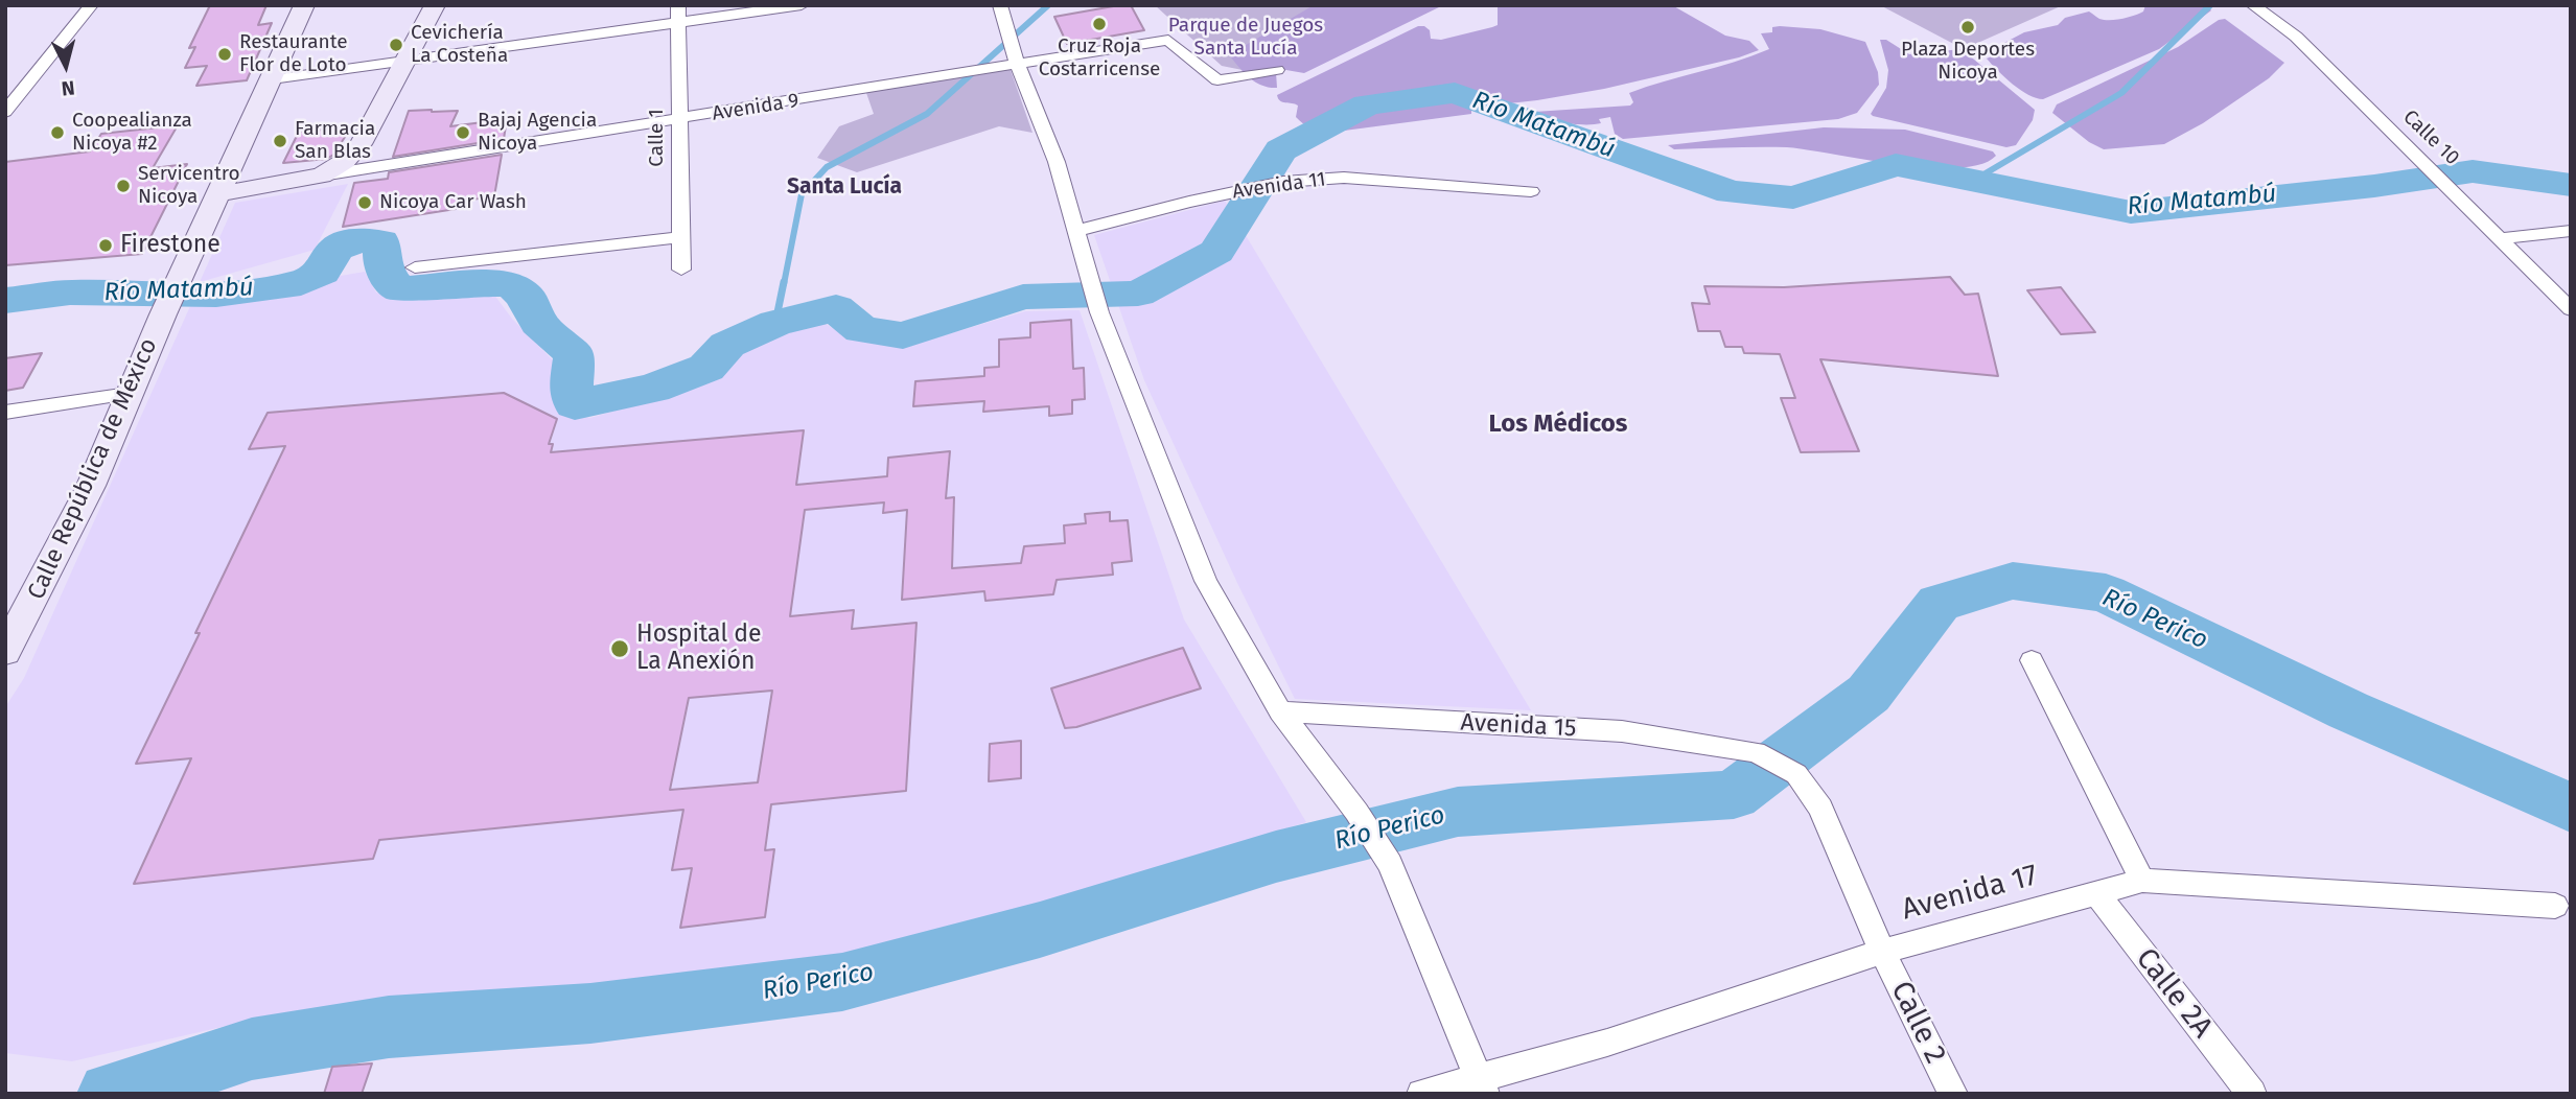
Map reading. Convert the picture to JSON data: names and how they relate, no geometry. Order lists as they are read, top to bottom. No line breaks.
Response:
{"streets":{"main road":["Avenida 9","Calle República de México"],"street":["Calle 1","Calle 10","Avenida 11","Avenida 15","Avenida 17","Calle 2A","Calle 2"]},"crossings":[["Avenida 9","Calle 1"],["Avenida 9","Calle República de México"],["Avenida 15","Avenida 17"],["Avenida 15","Calle 2"],["Avenida 17","Calle 2A"],["Avenida 17","Calle 2"]],"districts":["Santa Lucía","Los Médicos"],"water":["Río Matambú","Río Perico"],"parks":["Parque de Juegos Santa Lucía"],"places":["Cruz Roja Costarricense","Plaza Deportes Nicoya","Cevichería La Costeña","Restaurante Flor de Loto","Coopealianza Nicoya #2","Bajaj Agencia Nicoya","Farmacia San Blas","Servicentro Nicoya","Nicoya Car Wash","Firestone","Hospital de La Anexión"],"north":"bottom"}
